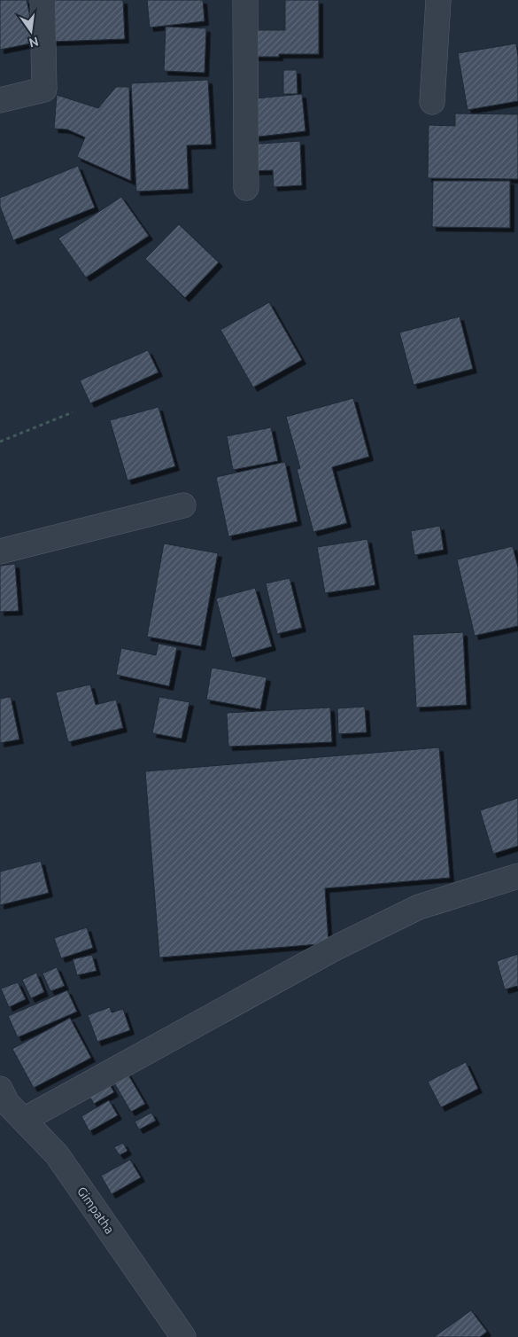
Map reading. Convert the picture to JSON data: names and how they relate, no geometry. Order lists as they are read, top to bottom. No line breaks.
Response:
{"streets":{"street":["Gimpatha"]},"north":"bottom"}
